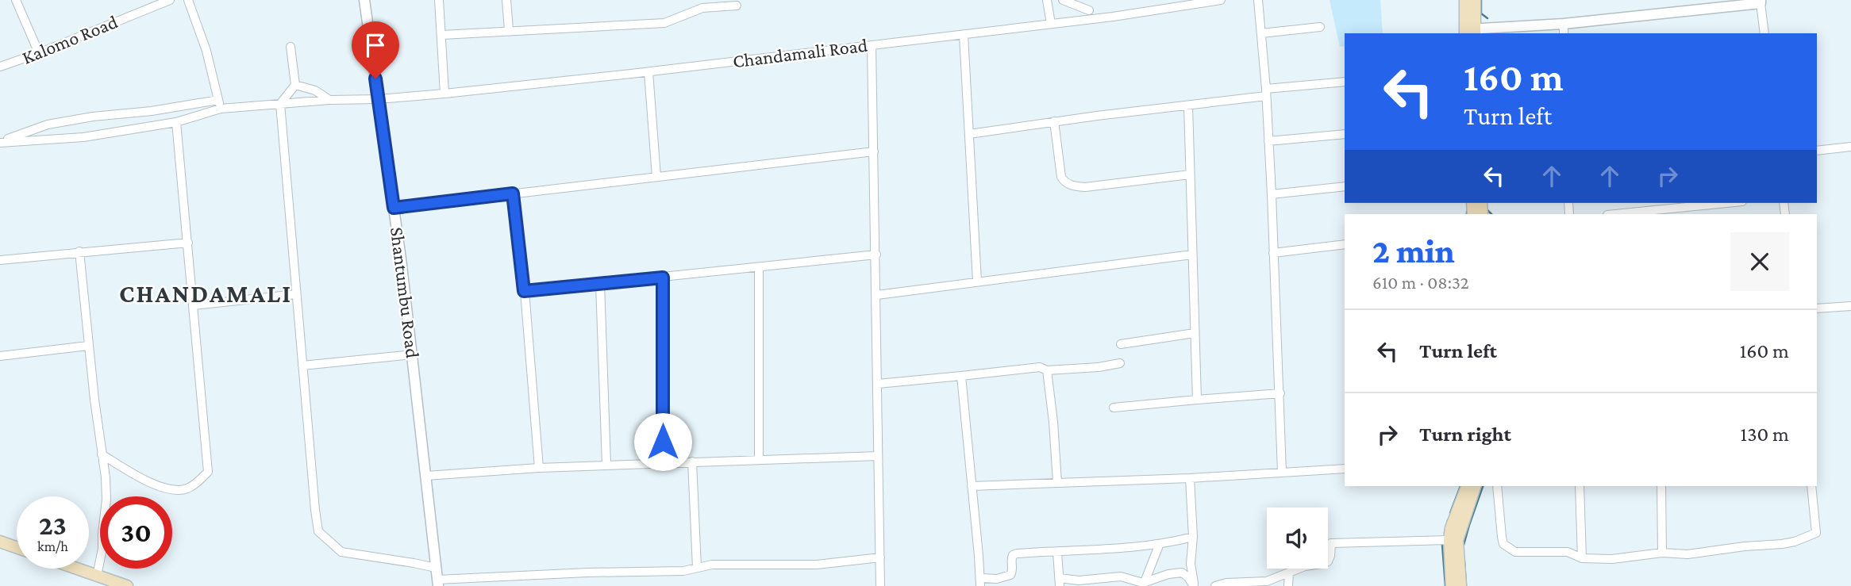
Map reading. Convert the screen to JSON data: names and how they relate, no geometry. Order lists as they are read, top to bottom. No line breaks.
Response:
{"streets":{"street":["Kalomo Road","Chandamali Road","Shantumbu Road"]},"crossings":[["Chandamali Road","Shantumbu Road"]],"districts":["CHANDAMALI"],"page":{"turn":["160 m","Turn left"],"heading":["2 min","610 m · 08:32"],"list":[{"name":"Turn left","value":"160 m"},{"name":"Turn right","value":"130 m"}],"speed":"23 km/h","limit":"30"}}
